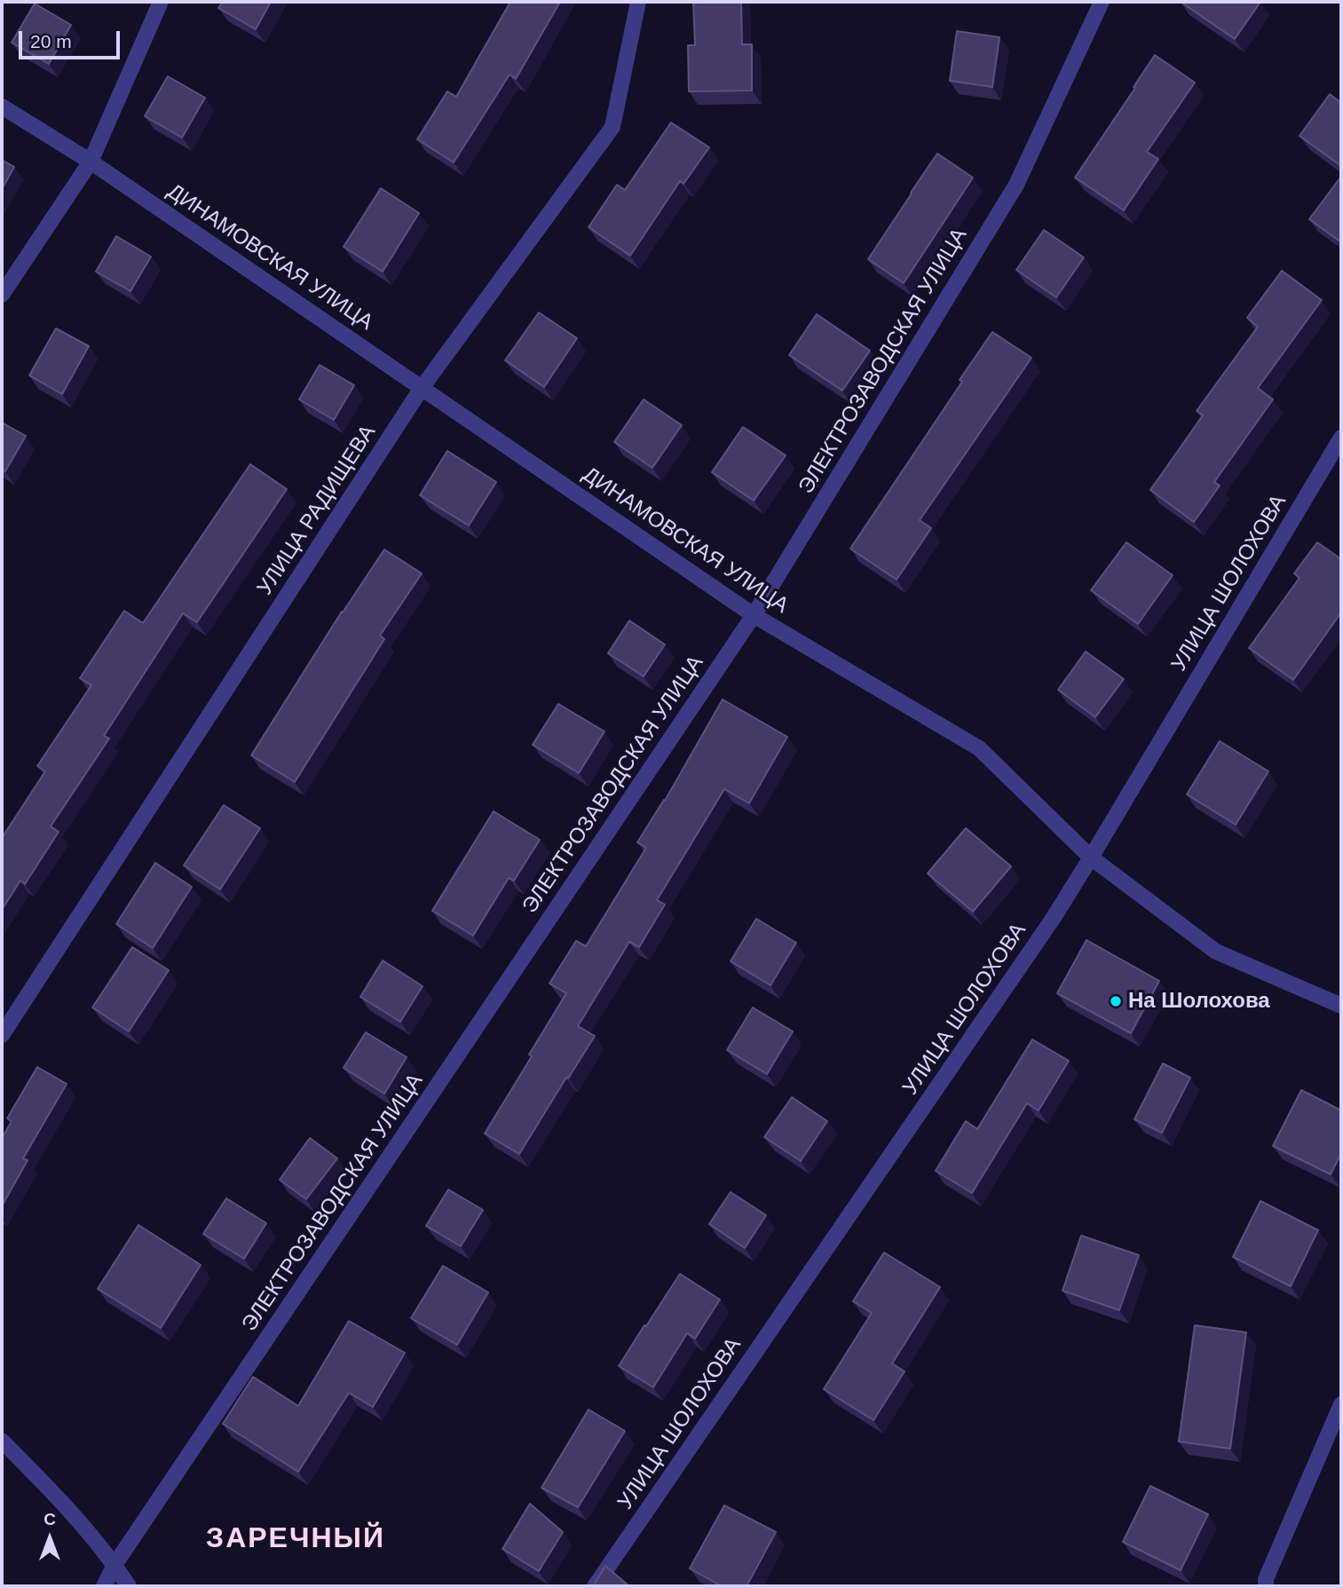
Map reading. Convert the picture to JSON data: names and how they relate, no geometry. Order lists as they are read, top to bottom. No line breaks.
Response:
{"streets":{"street":["ДИНАМОВСКАЯ УЛИЦА","ЭЛЕКТРОЗАВОДСКАЯ УЛИЦА","УЛИЦА РАДИЩЕВА","УЛИЦА ШОЛОХОВА"]},"crossings":[["ДИНАМОВСКАЯ УЛИЦА","ЭЛЕКТРОЗАВОДСКАЯ УЛИЦА"],["ДИНАМОВСКАЯ УЛИЦА","УЛИЦА РАДИЩЕВА"],["ДИНАМОВСКАЯ УЛИЦА","УЛИЦА ШОЛОХОВА"]],"districts":["ЗАРЕЧНЫЙ"],"places":["На Шолохова"],"scale_bar":"20 m","north":"top"}
